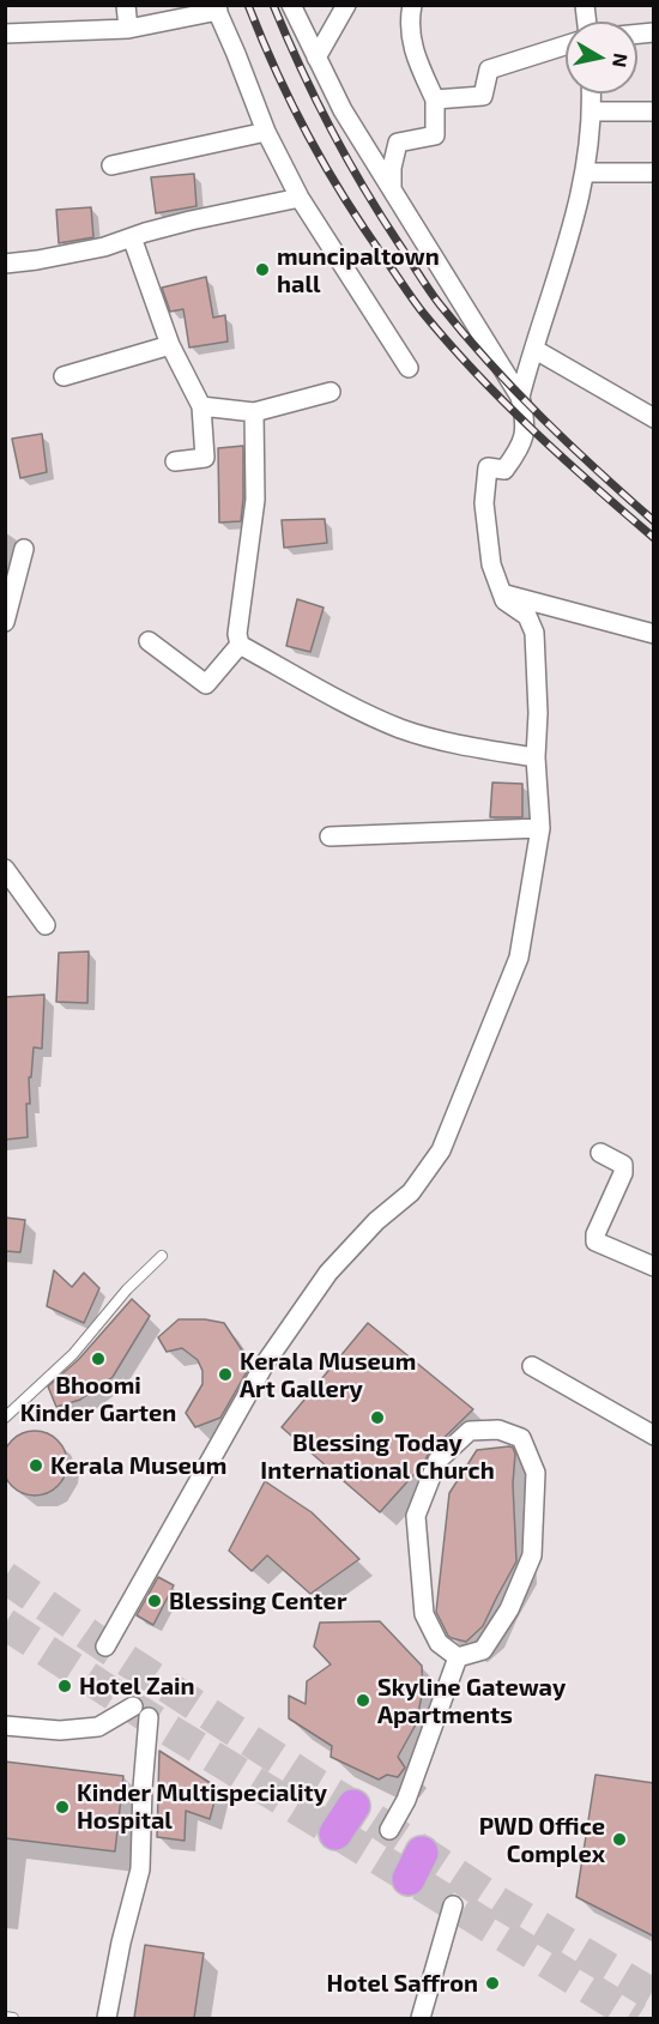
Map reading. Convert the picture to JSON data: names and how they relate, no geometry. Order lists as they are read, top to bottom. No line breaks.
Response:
{"places":["muncipaltown hall","Bhoomi Kinder Garten","Kerala Museum Art Gallery","Blessing Today International Church","Kerala Museum","Blessing Center","Hotel Zain","Skyline Gateway Apartments","Kinder Multispeciality Hospital","PWD Office Complex","Hotel Saffron"],"north":"right"}
